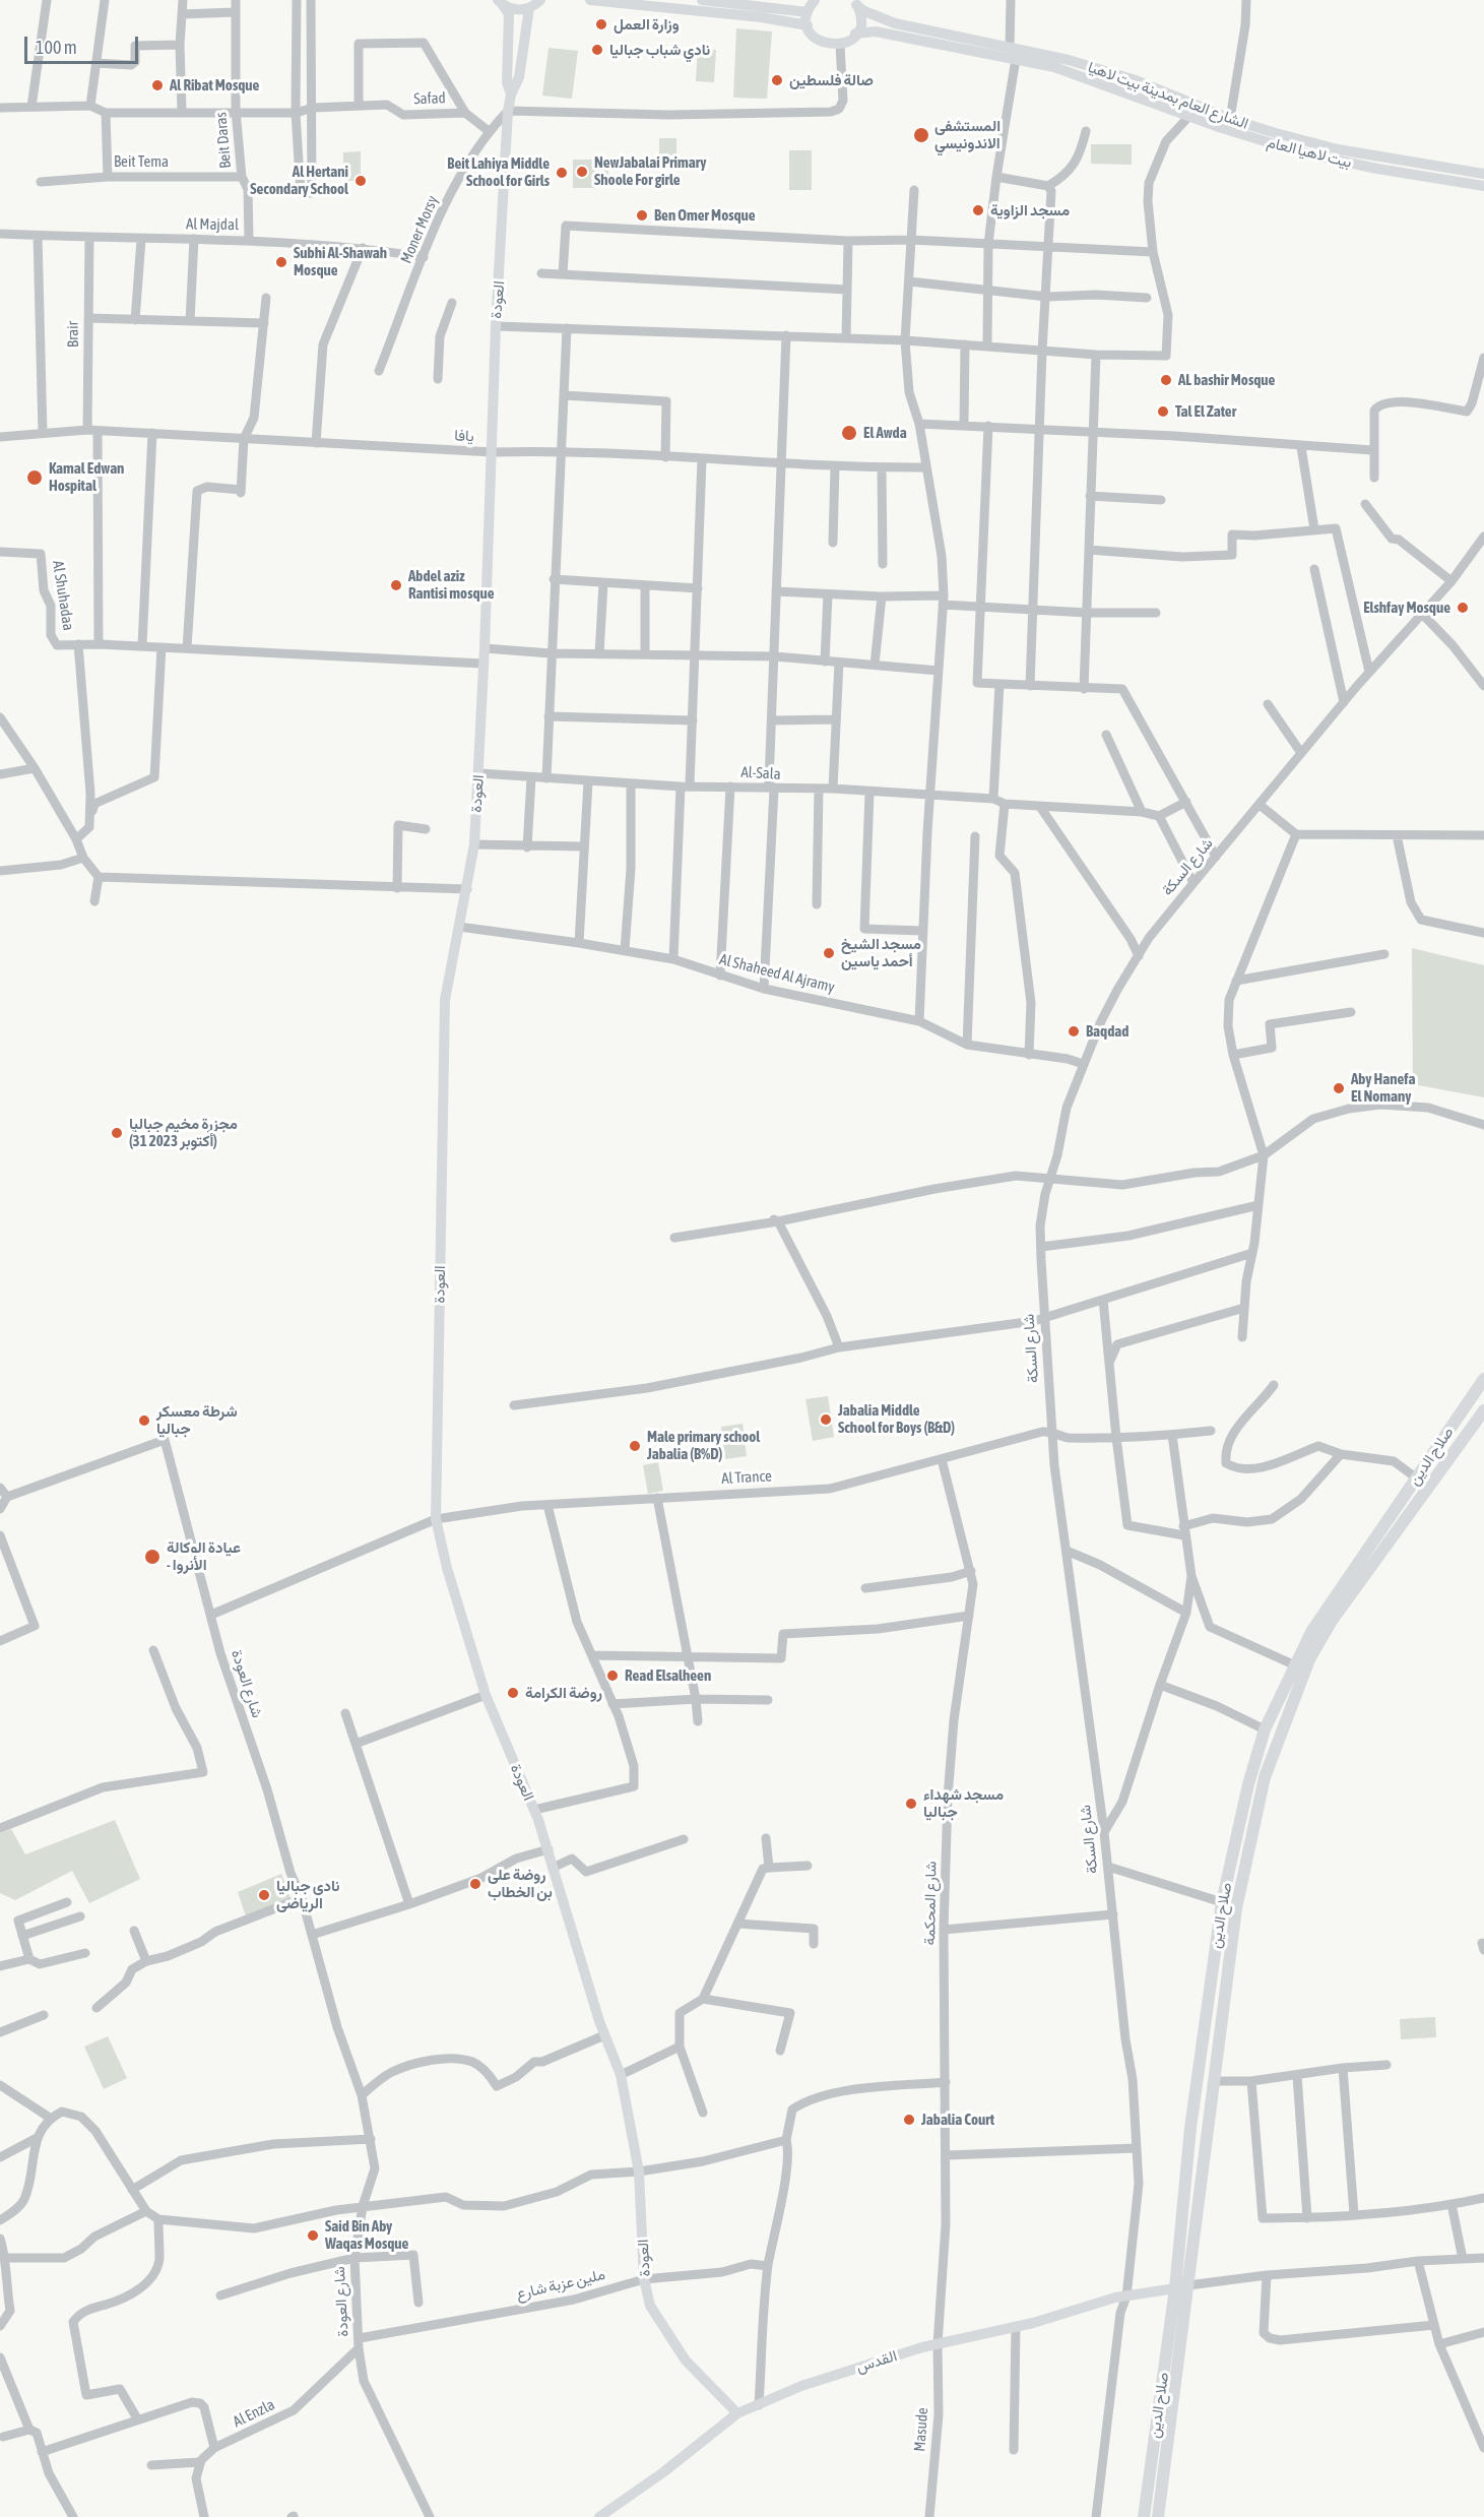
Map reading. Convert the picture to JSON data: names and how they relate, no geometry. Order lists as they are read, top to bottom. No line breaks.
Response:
{"streets":{"highway":["صلاح الدين"],"main road":["الشارع العام بمدينة بيت لاهيا","بيت لاهيا العام","العودة","القدس"],"street":["Safad","Beit Daras","Beit Tema","Al Majdal","Moner Morsy","Brair","يافا","Al Shuhadaa","Al-Sala","شارع السكة","Al Shaheed Al Ajramy","Al Trance","شارع العودة","شارع المحكمة","ملين عزبة شارع","Al Enzla","Masude"]},"crossings":[["Safad","Beit Daras"],["Safad","Moner Morsy"],["Beit Daras","Beit Tema"],["Beit Daras","Al Majdal"],["Al Majdal","Moner Morsy"],["Al Majdal","Brair"],["Moner Morsy","العودة"],["العودة","يافا"],["العودة","Al-Sala"],["العودة","Al Shaheed Al Ajramy"],["العودة","Al Trance"],["العودة","ملين عزبة شارع"],["العودة","القدس"],["Brair","يافا"],["شارع السكة","Al Shaheed Al Ajramy"],["شارع السكة","Al Trance"],["شارع السكة","القدس"],["صلاح الدين","القدس"],["Al Trance","شارع العودة"],["Al Trance","شارع المحكمة"],["شارع العودة","ملين عزبة شارع"],["شارع العودة","Al Enzla"],["شارع المحكمة","القدس"],["شارع المحكمة","Masude"],["ملين عزبة شارع","Al Enzla"],["القدس","Masude"]],"places":["وزارة العمل","نادي شباب جباليا","صالة فلسطين","Al Ribat Mosque","المستشفى الاندونيسي","NewJabalai Primary Shoole For girle","Beit Lahiya Middle School for Girls","Al Hertani Secondary School","مسجد الزاوية","Ben Omer Mosque","Subhi Al-Shawah Mosque","AL bashir Mosque","Tal El Zater","El Awda","Kamal Edwan Hospital","Abdel aziz Rantisi mosque","Elshfay Mosque","مسجد الشيخ أحمد ياسين","Baqdad","Aby Hanefa El Nomany","مجزرة مخيم جباليا (31 أكتوبر 2023)","Jabalia Middle School for Boys (B&D)","شرطة معسكر جباليا","Male primary school Jabalia (B%D)","عيادة الوكالة - الأنروا","Read Elsalheen","روضة الكرامة","مسجد شهداء جباليا","روضة على بن الخطاب","نادى جباليا الرياضى","Jabalia Court","Said Bin Aby Waqas Mosque"],"scale_bar":"100 m"}
